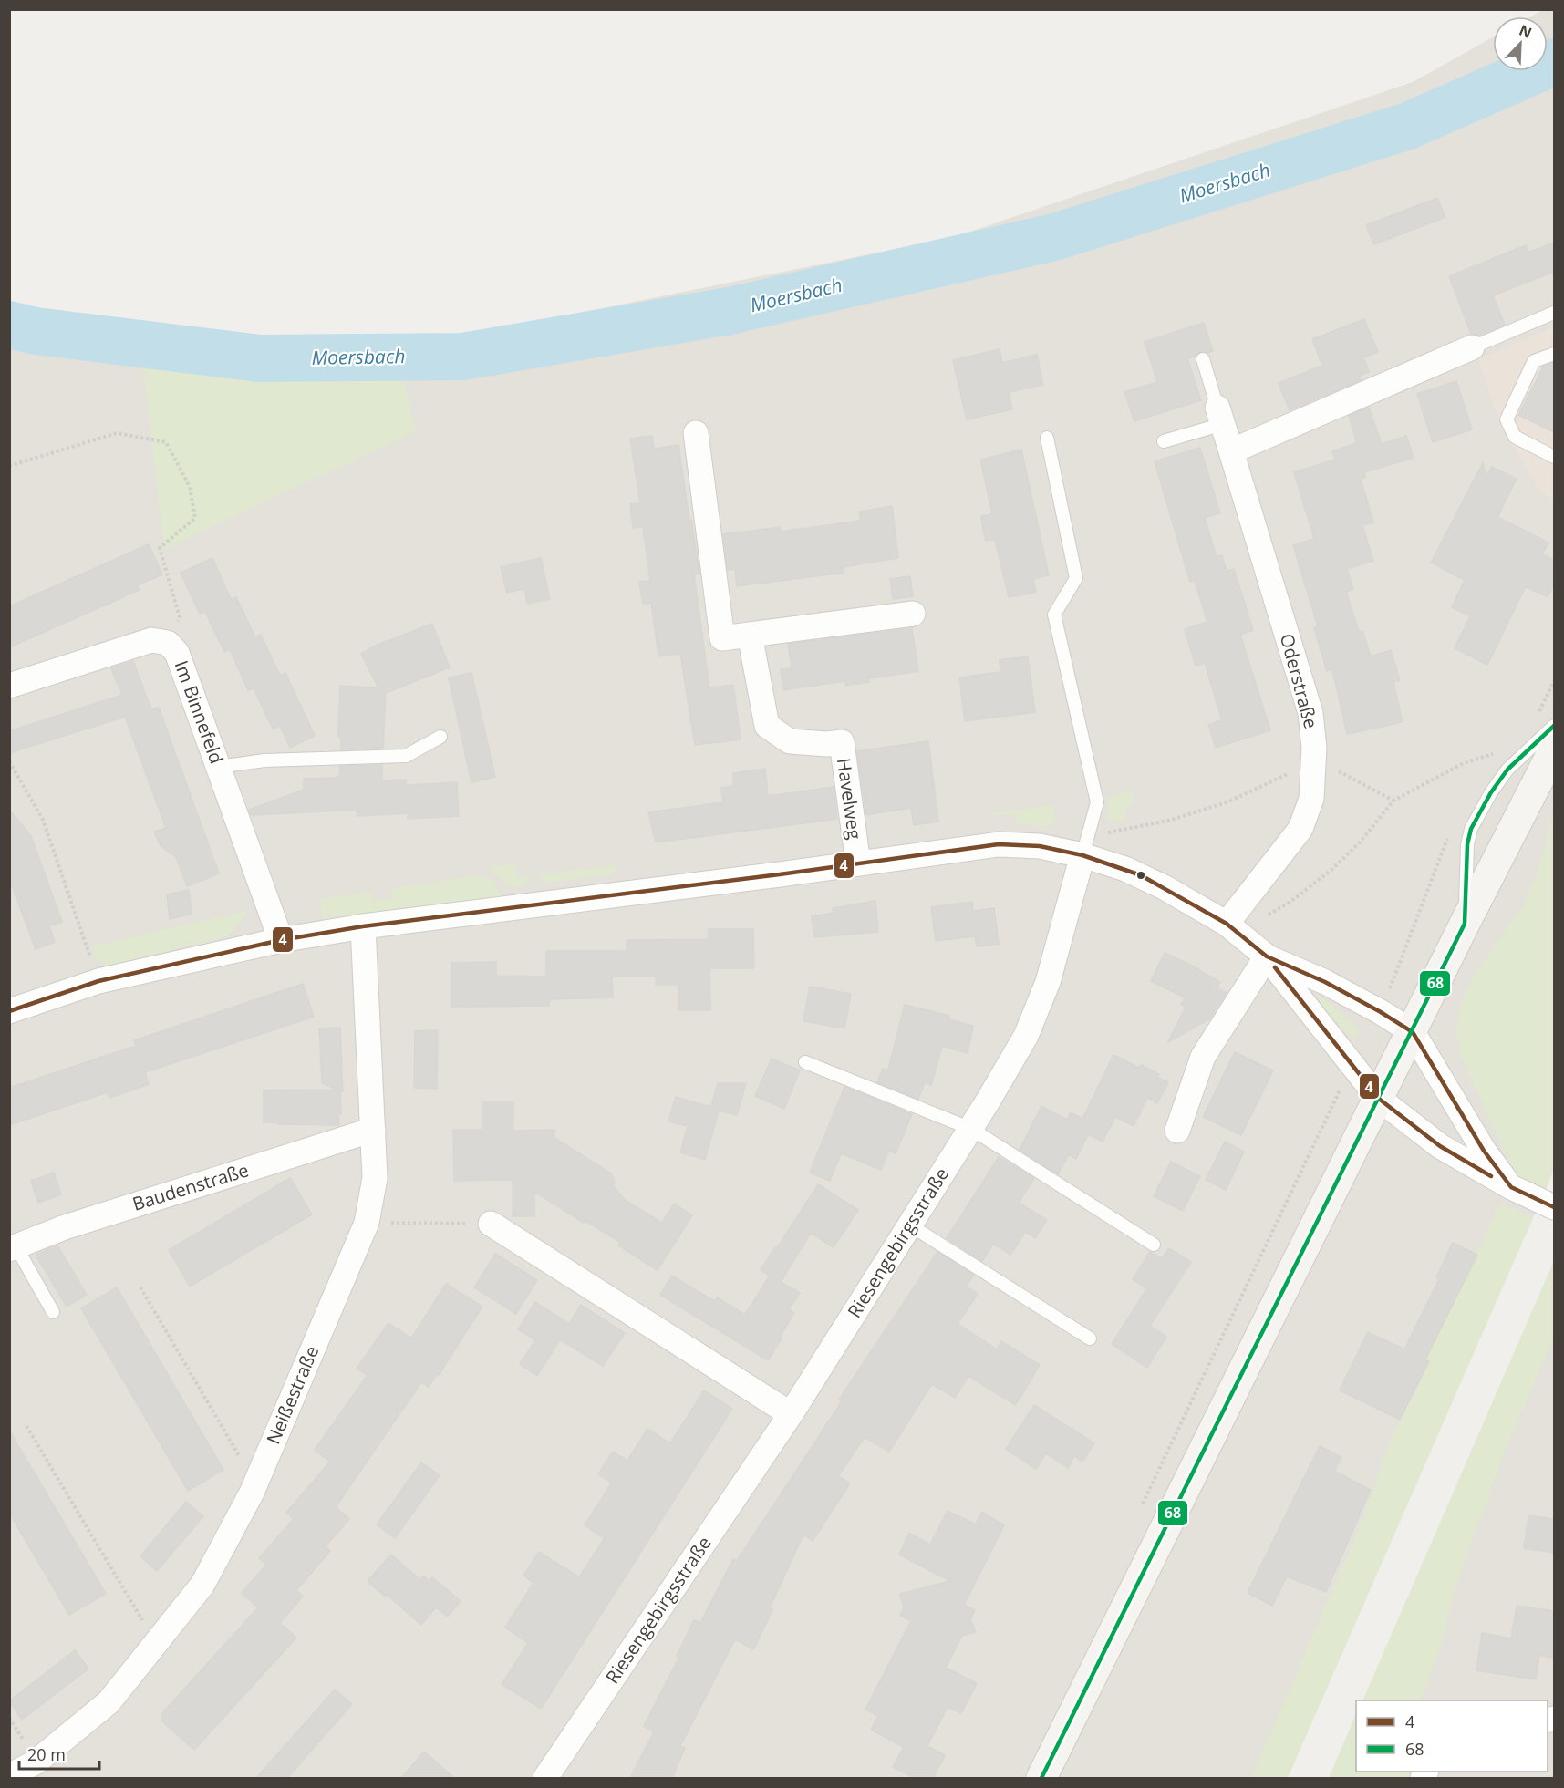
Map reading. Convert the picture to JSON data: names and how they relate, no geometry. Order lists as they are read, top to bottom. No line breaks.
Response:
{"streets":{"street":["Oderstraße","Im Binnefeld","Havelweg","Baudenstraße","Riesengebirgsstraße","Neißestraße"]},"crossings":[["Baudenstraße","Neißestraße"]],"water":["Moersbach"],"lines":["transit line 68","transit line 4"],"legend":["4","68"],"scale_bar":"20 m","north":"top right"}
